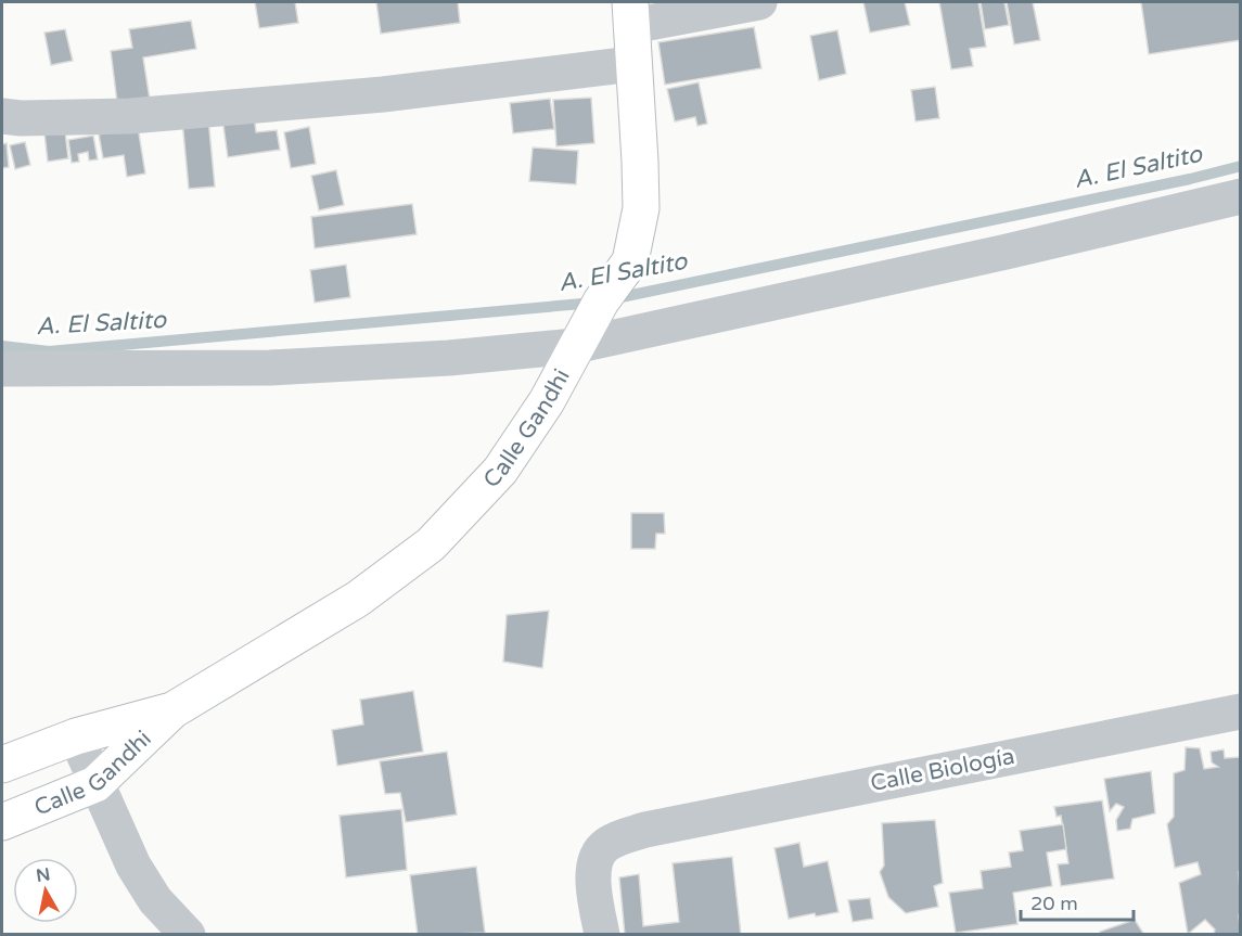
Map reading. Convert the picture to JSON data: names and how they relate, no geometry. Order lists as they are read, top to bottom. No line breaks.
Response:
{"streets":{"main road":["Calle Gandhi"],"street":["Calle Biología"]},"water":["A. El Saltito"],"scale_bar":"20 m","north":"top"}
